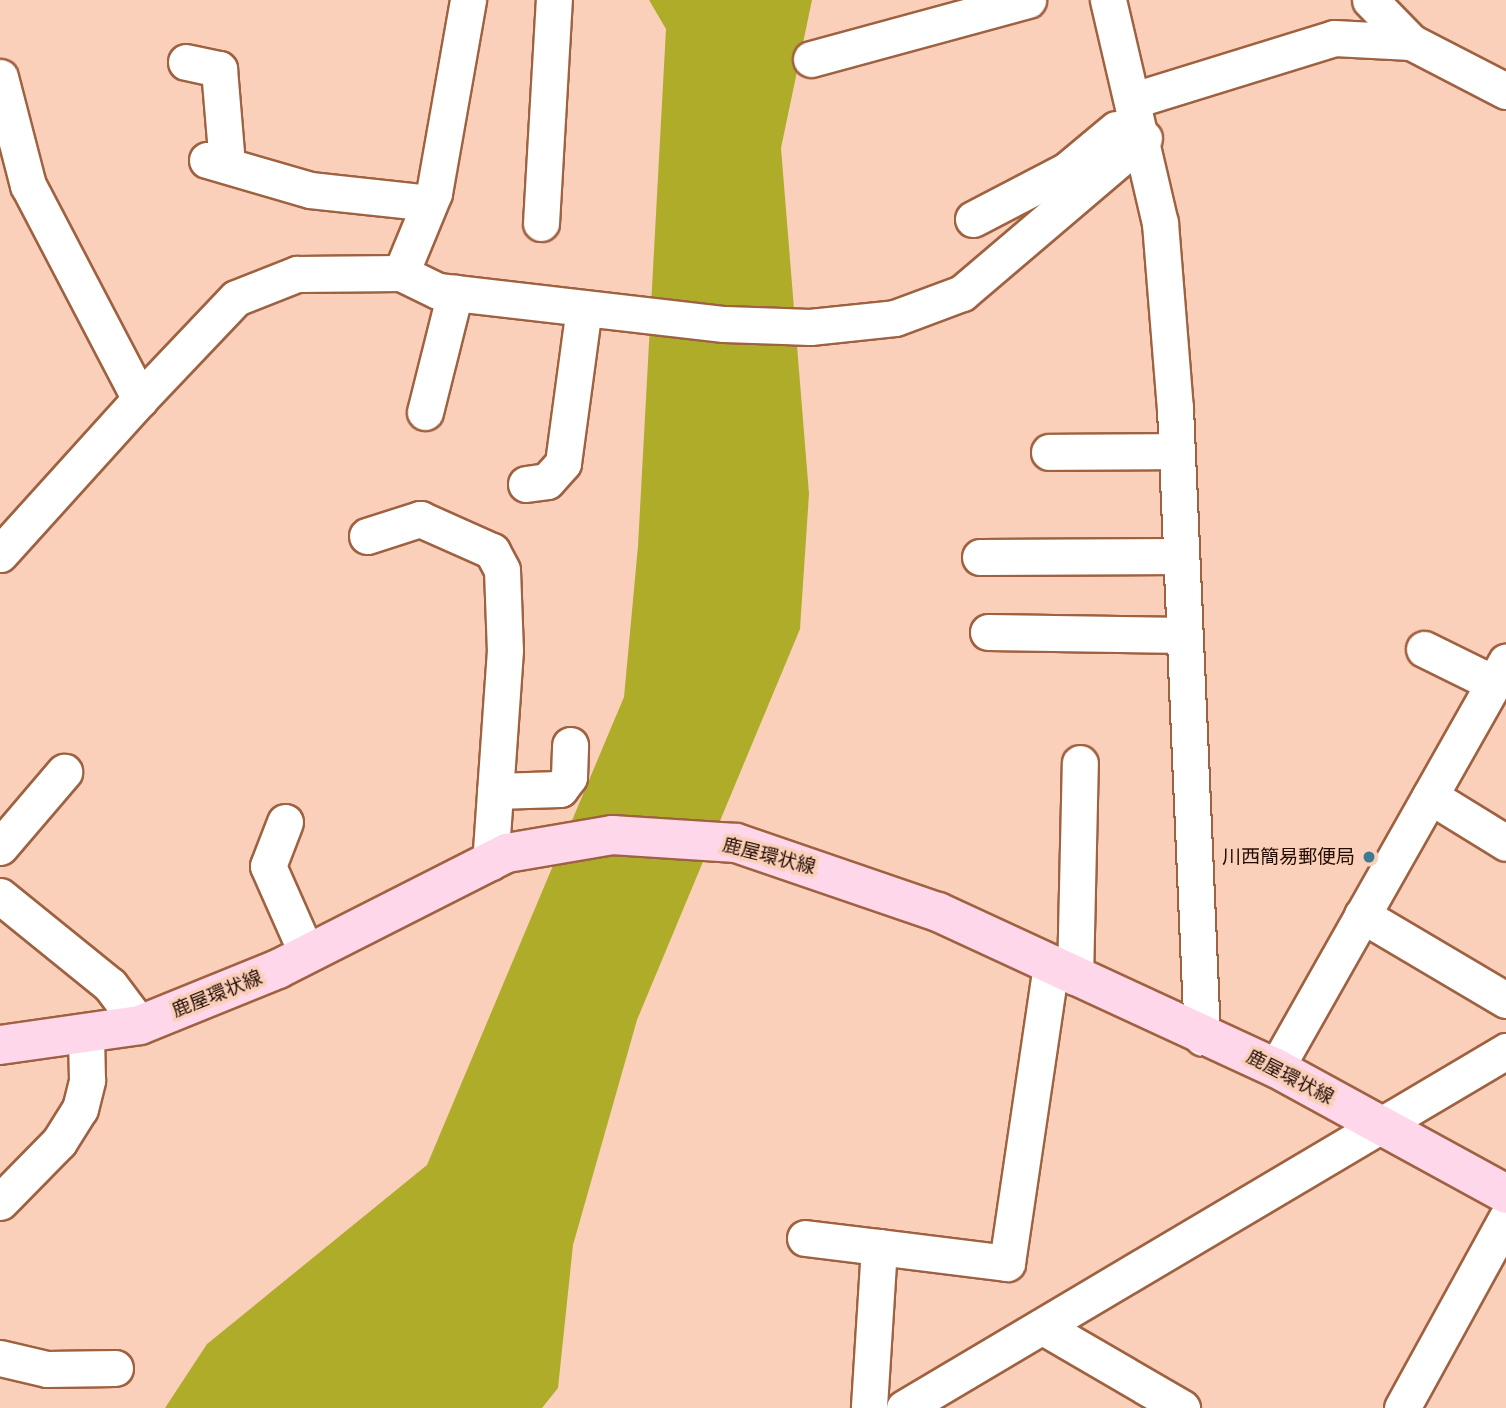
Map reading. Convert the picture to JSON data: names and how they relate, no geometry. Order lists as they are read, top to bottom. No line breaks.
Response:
{"streets":{"main road":["鹿屋環状線"]},"places":["川西簡易郵便局"]}
